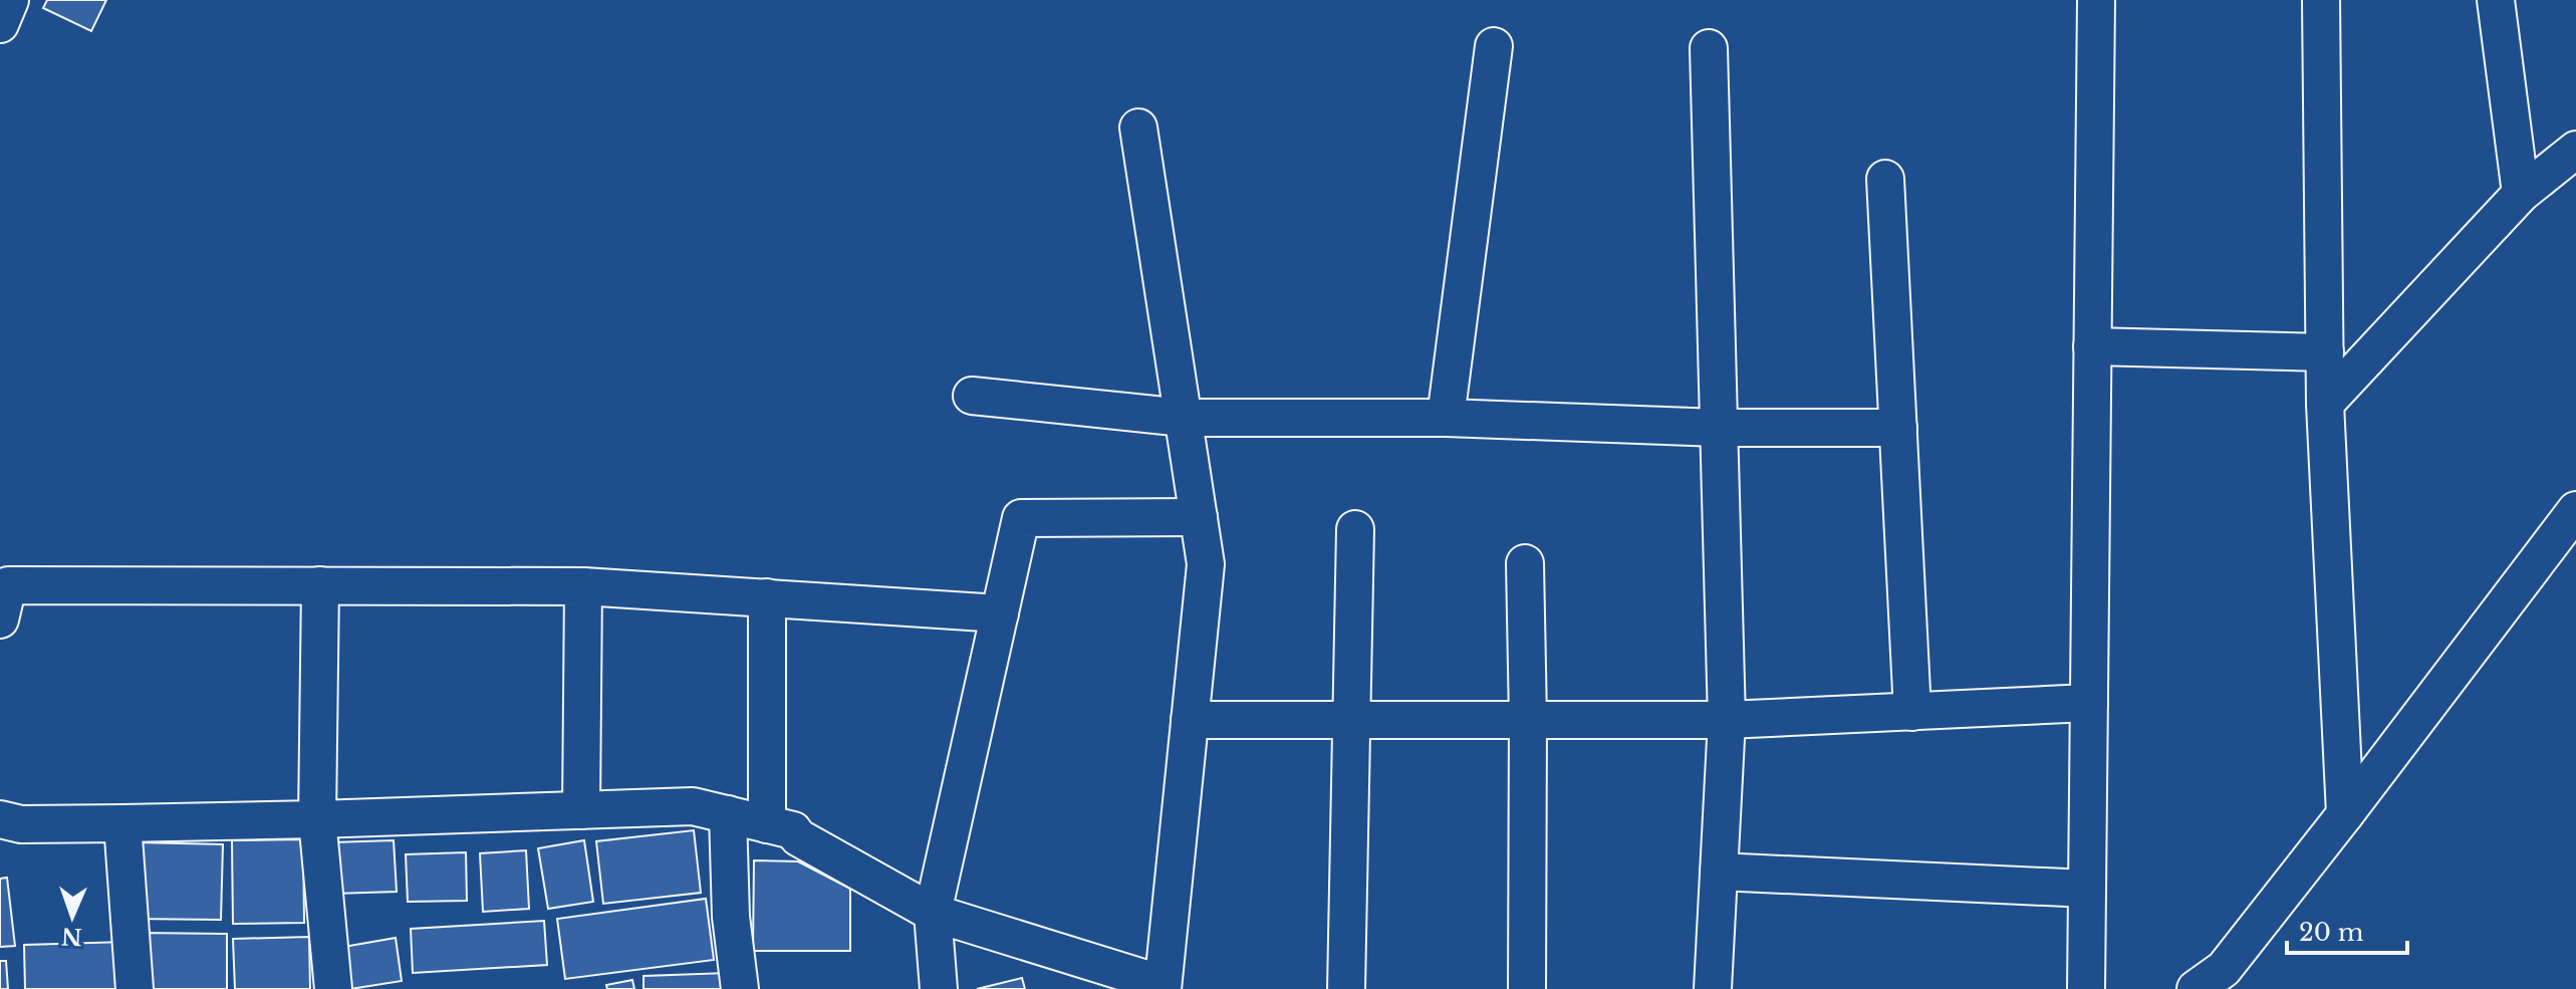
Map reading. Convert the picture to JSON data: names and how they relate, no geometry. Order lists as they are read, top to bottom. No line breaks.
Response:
{"scale_bar":"20 m","north":"bottom"}
